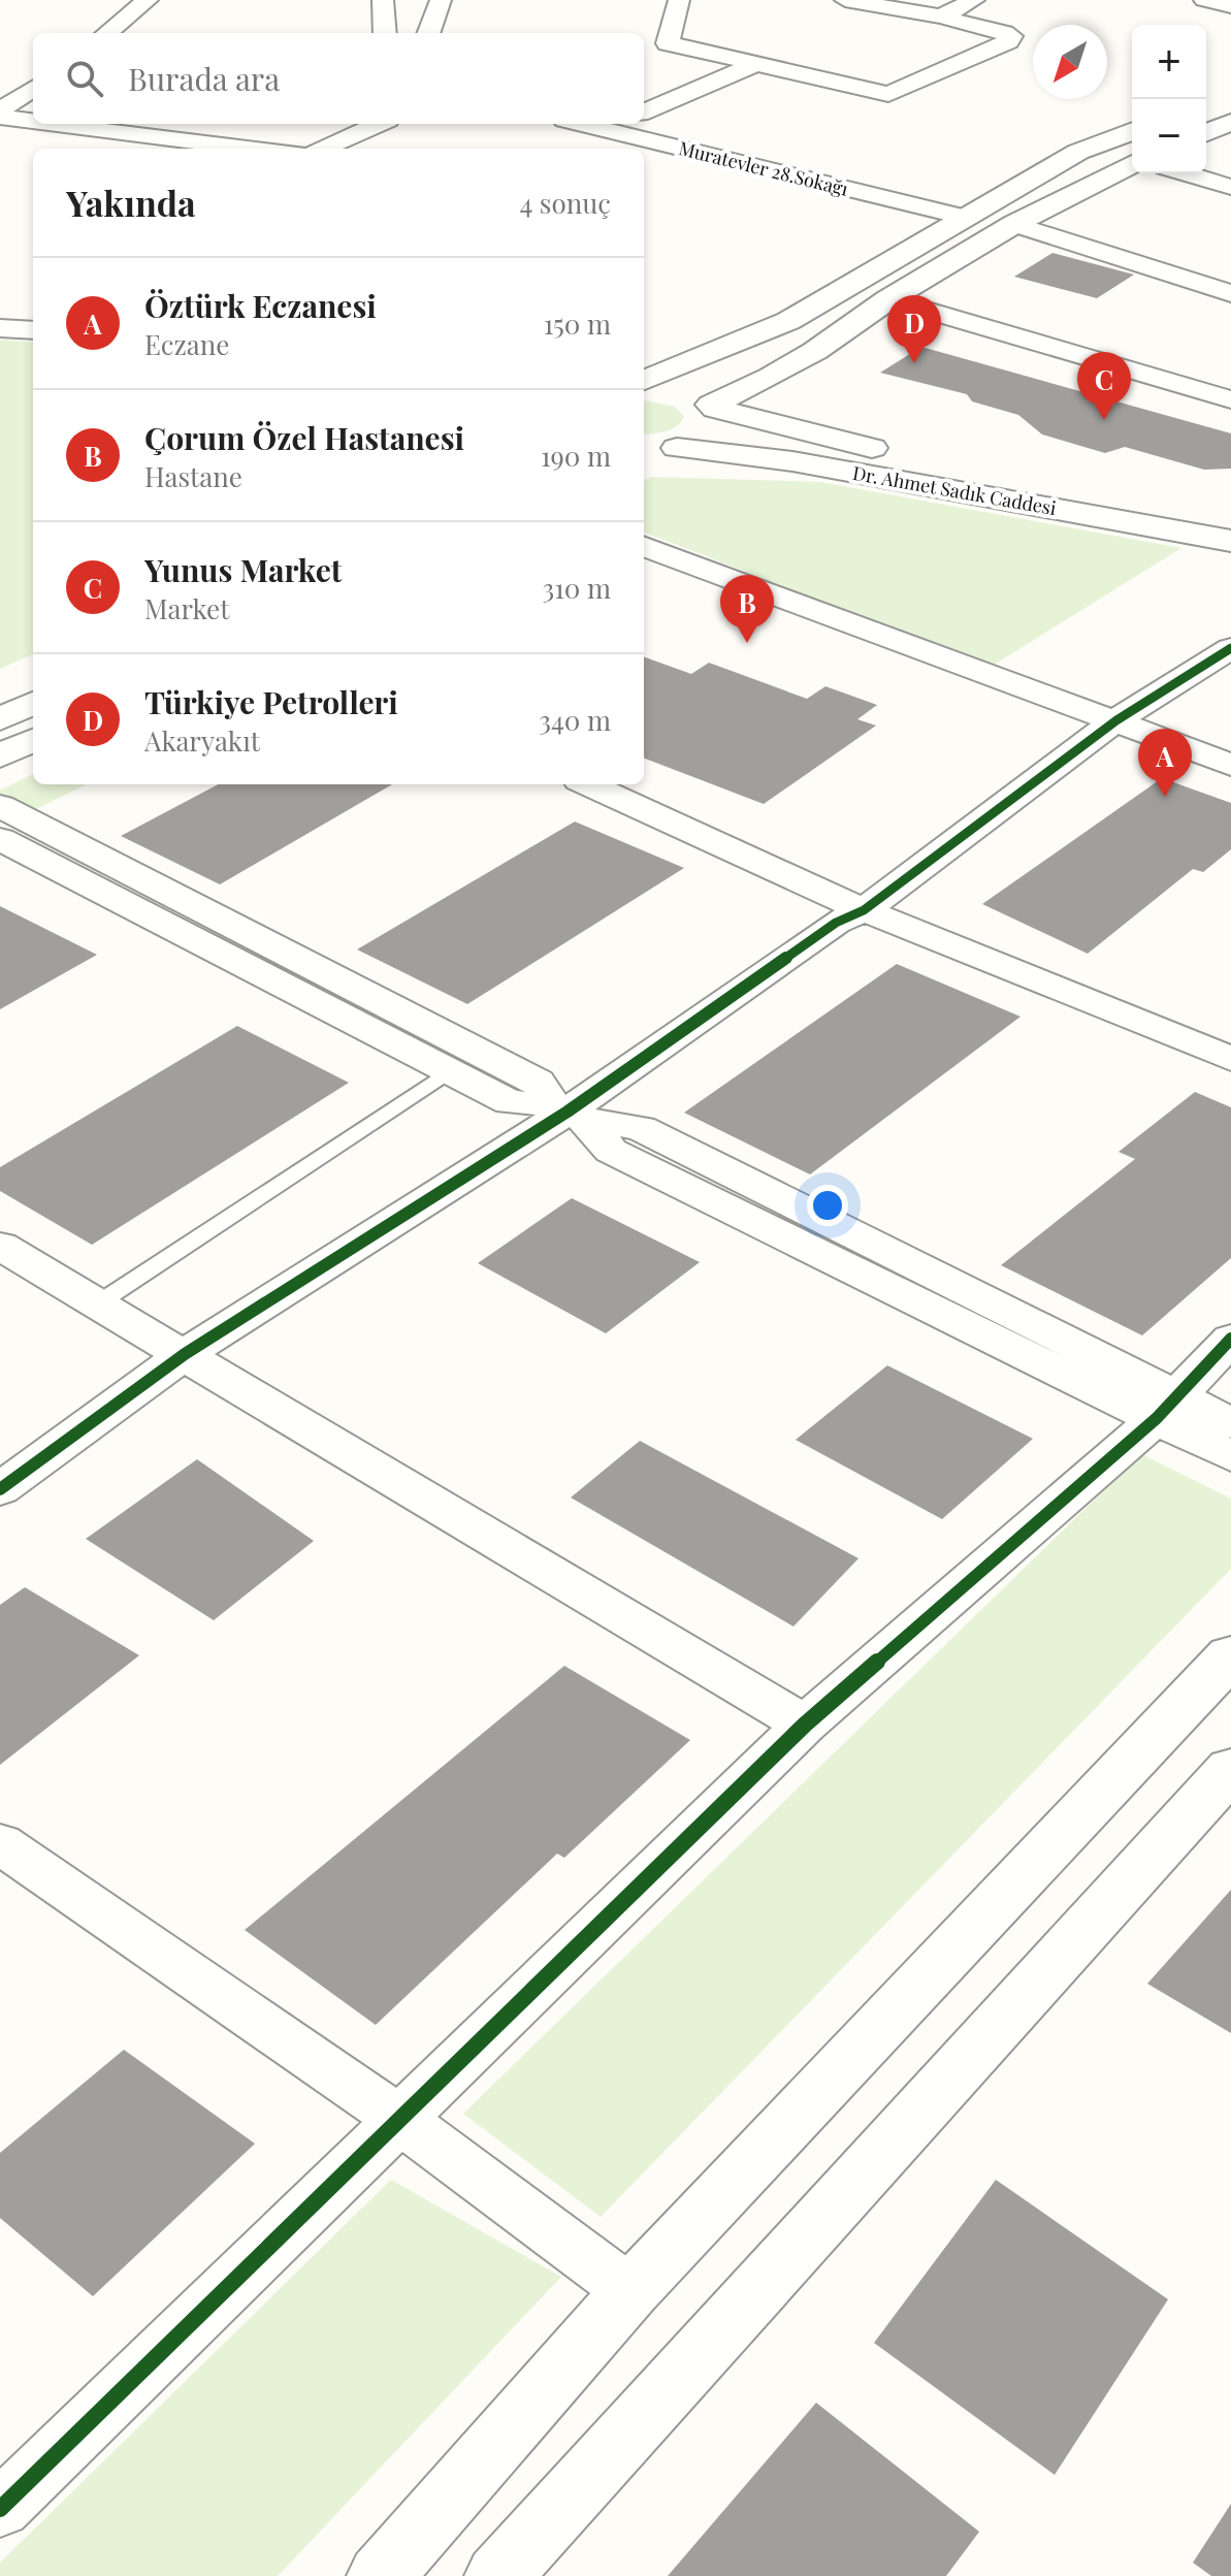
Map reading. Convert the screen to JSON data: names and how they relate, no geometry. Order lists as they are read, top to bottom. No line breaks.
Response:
{"streets":{"street":["Muratevler 28.Sokağı","Dr. Ahmet Sadık Caddesi"]},"north":"bottom left","page":{"map_buttons":["+","−"],"search":"Burada ara","heading":["Yakında","4 sonuç"],"list":[{"mark":"A","name":"Öztürk Eczanesi","note":"Eczane","value":"150 m"},{"mark":"B","name":"Çorum Özel Hastanesi","note":"Hastane","value":"190 m"},{"mark":"C","name":"Yunus Market","note":"Market","value":"310 m"},{"mark":"D","name":"Türkiye Petrolleri","note":"Akaryakıt","value":"340 m"}],"pins":["D","C","B","A"]}}
